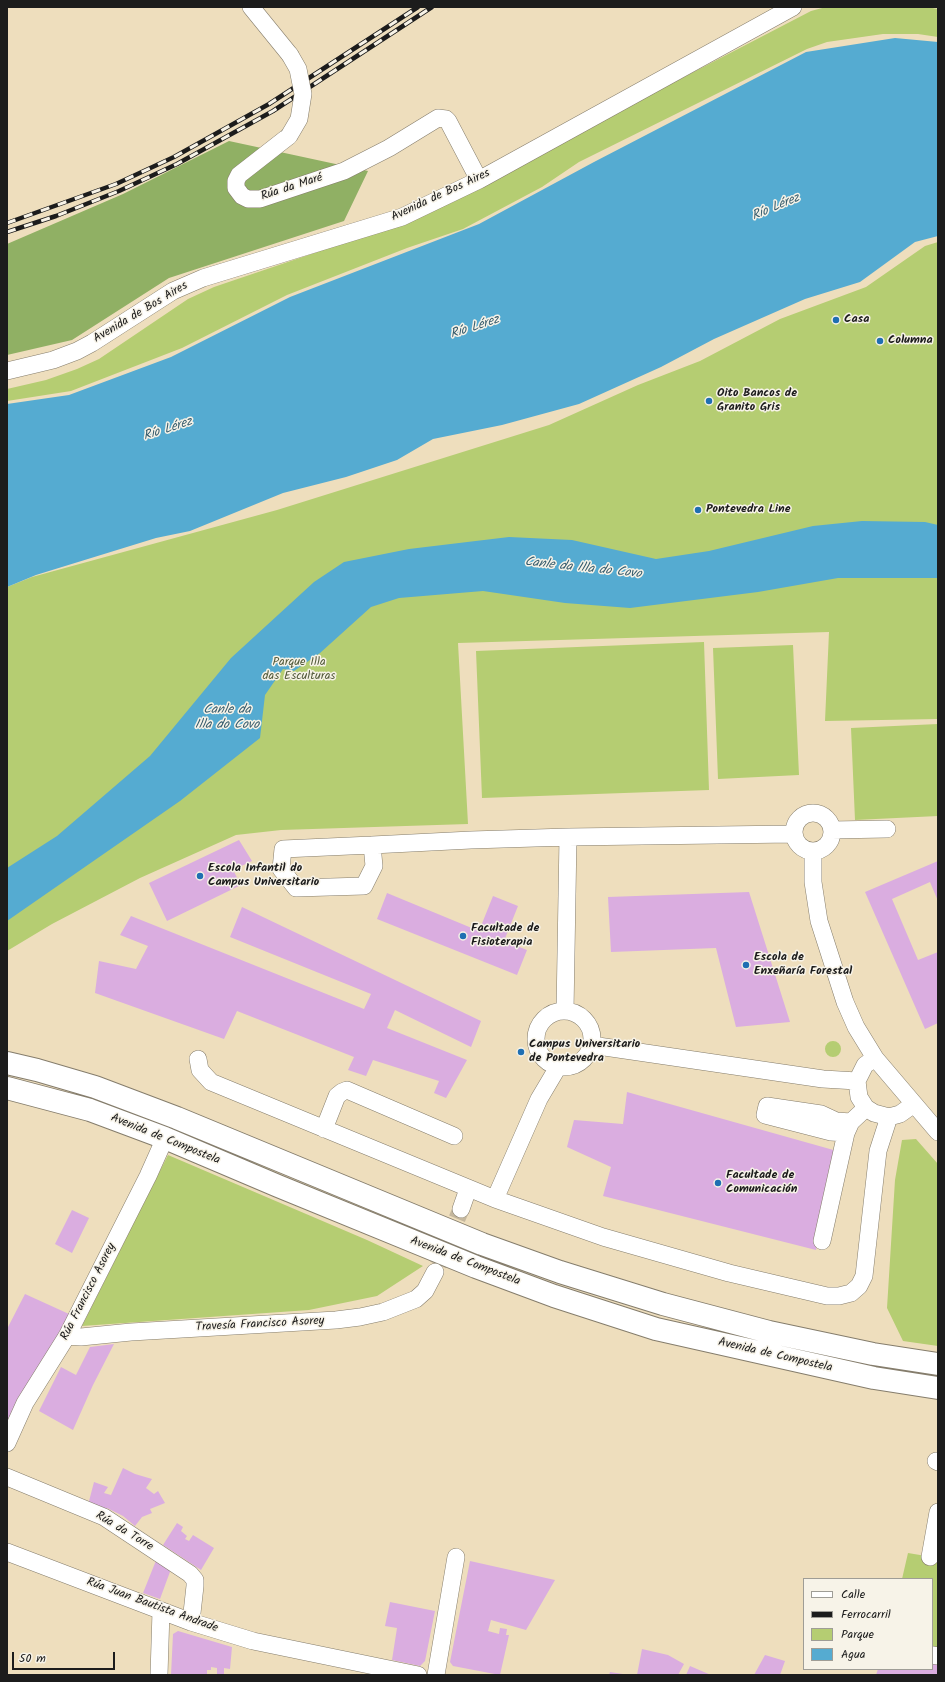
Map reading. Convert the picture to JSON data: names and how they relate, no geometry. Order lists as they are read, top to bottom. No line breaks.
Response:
{"streets":{"highway":["Avenida de Compostela"],"street":["Rúa da Maré","Avenida de Bos Aires","Rúa Francisco Asorey","Travesía Francisco Asorey","Rúa da Torre","Rúa Juan Bautista Andrade"]},"crossings":[["Rúa da Maré","Avenida de Bos Aires"],["Avenida de Compostela","Rúa Francisco Asorey"],["Rúa Francisco Asorey","Travesía Francisco Asorey"],["Rúa da Torre","Rúa Juan Bautista Andrade"]],"water":["Río Lérez","Canle da Illa do Covo"],"parks":["Parque Illa das Esculturas"],"places":["Casa","Columna","Oito Bancos de Granito Gris","Pontevedra Line","Escola Infantil do Campus Universitario","Facultade de Fisioterapia","Escola de Enxeñaría Forestal","Campus Universitario de Pontevedra","Facultade de Comunicación"],"legend":["Calle","Ferrocarril","Parque","Agua"],"scale_bar":"50 m"}
